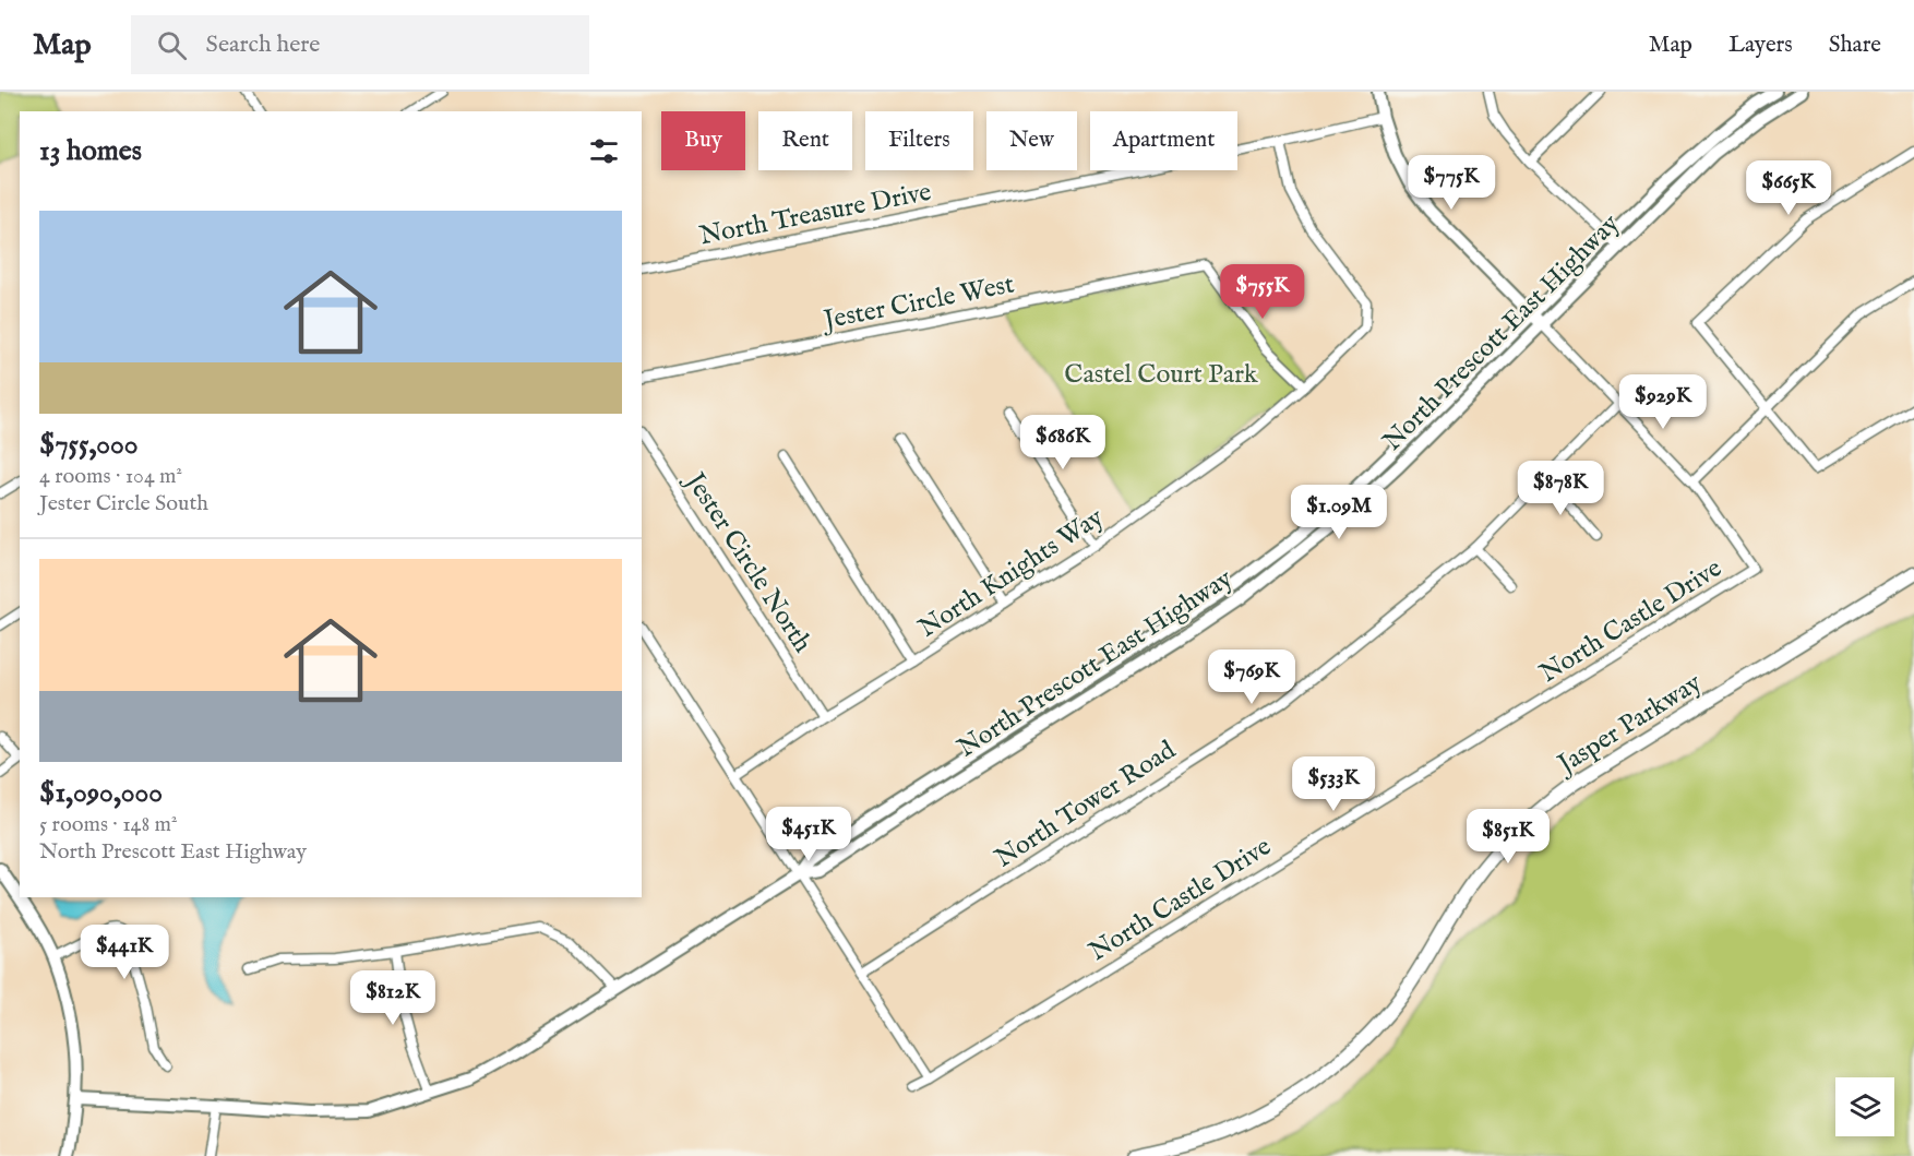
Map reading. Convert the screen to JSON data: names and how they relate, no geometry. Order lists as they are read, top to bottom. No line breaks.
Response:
{"streets":{"main road":["Jasper Parkway"],"street":["North Treasure Drive","Jester Circle West","North Prescott East Highway","Jester Circle North","North Knights Way","North Castle Drive","North Tower Road"]},"crossings":[["North Treasure Drive","North Knights Way"],["Jester Circle West","North Knights Way"],["Jester Circle North","North Knights Way"]],"parks":["Castel Court Park"],"page":{"header":"Map","search":"Search here","nav":["Map","Layers","Share"],"chip":["Buy","Rent","Filters","New","Apartment"],"heading":"13 homes","price":["$775K","$665K","$755K","$929K","$686K","$878K","$1.09M","$769K","$533K","$451K","$851K","$441K","$812K"],"list":[{"name":"$755,000","note":"4 rooms · 104 m² · Jester Circle South"},{"name":"$1,090,000","note":"5 rooms · 148 m² · North Prescott East Highway"}]}}
